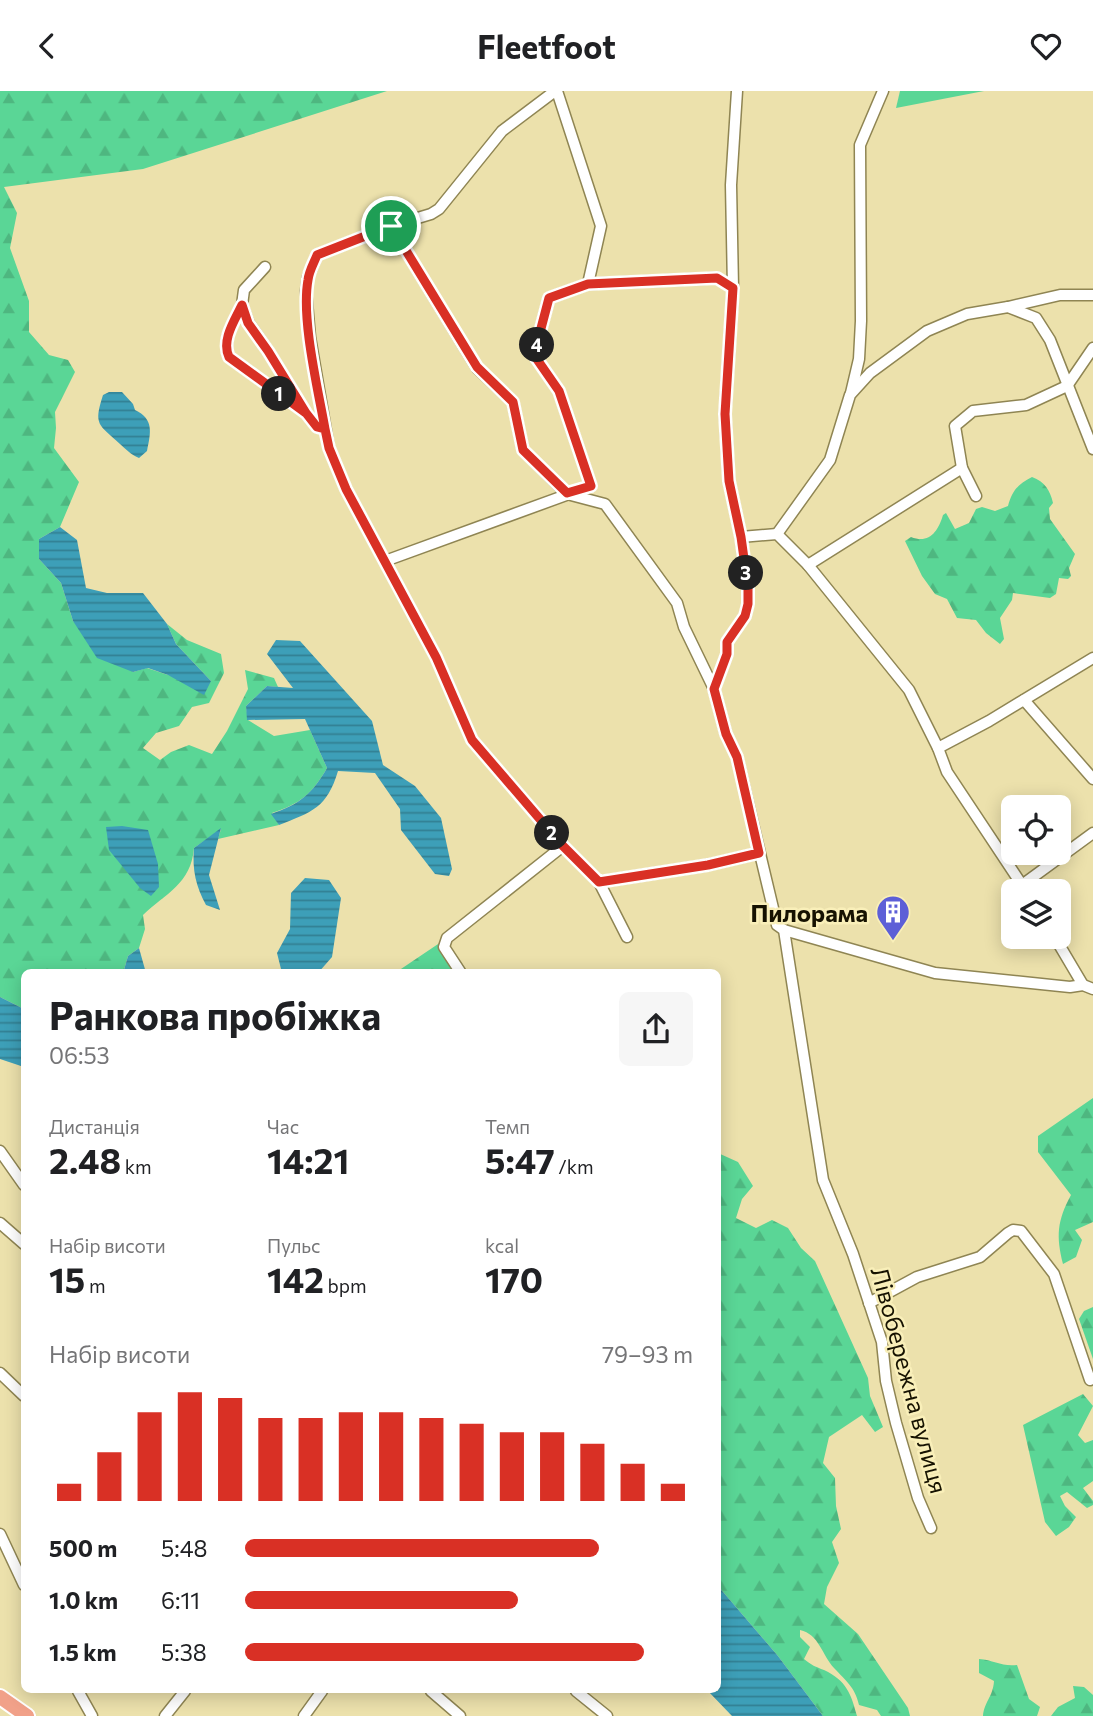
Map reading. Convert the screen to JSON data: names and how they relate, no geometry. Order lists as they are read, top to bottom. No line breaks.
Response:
{"streets":{"street":["Лівобережна вулиця"]},"places":{"building":["Пилорама"]},"page":{"header":"Fleetfoot","pins":["4","1","3","2"],"heading":["Ранкова пробіжка","06:53"],"stats":[["Дистанція","2.48 km"],["Час","14:21"],["Темп","5:47 /km"],["Набір висоти","15 m"],["Пульс","142 bpm"],["kcal","170"]],"chart":["Набір висоти","79–93 m"],"list":[{"name":"500 m","note":"5:48"},{"name":"1.0 km","note":"6:11"},{"name":"1.5 km","note":"5:38"}]}}
